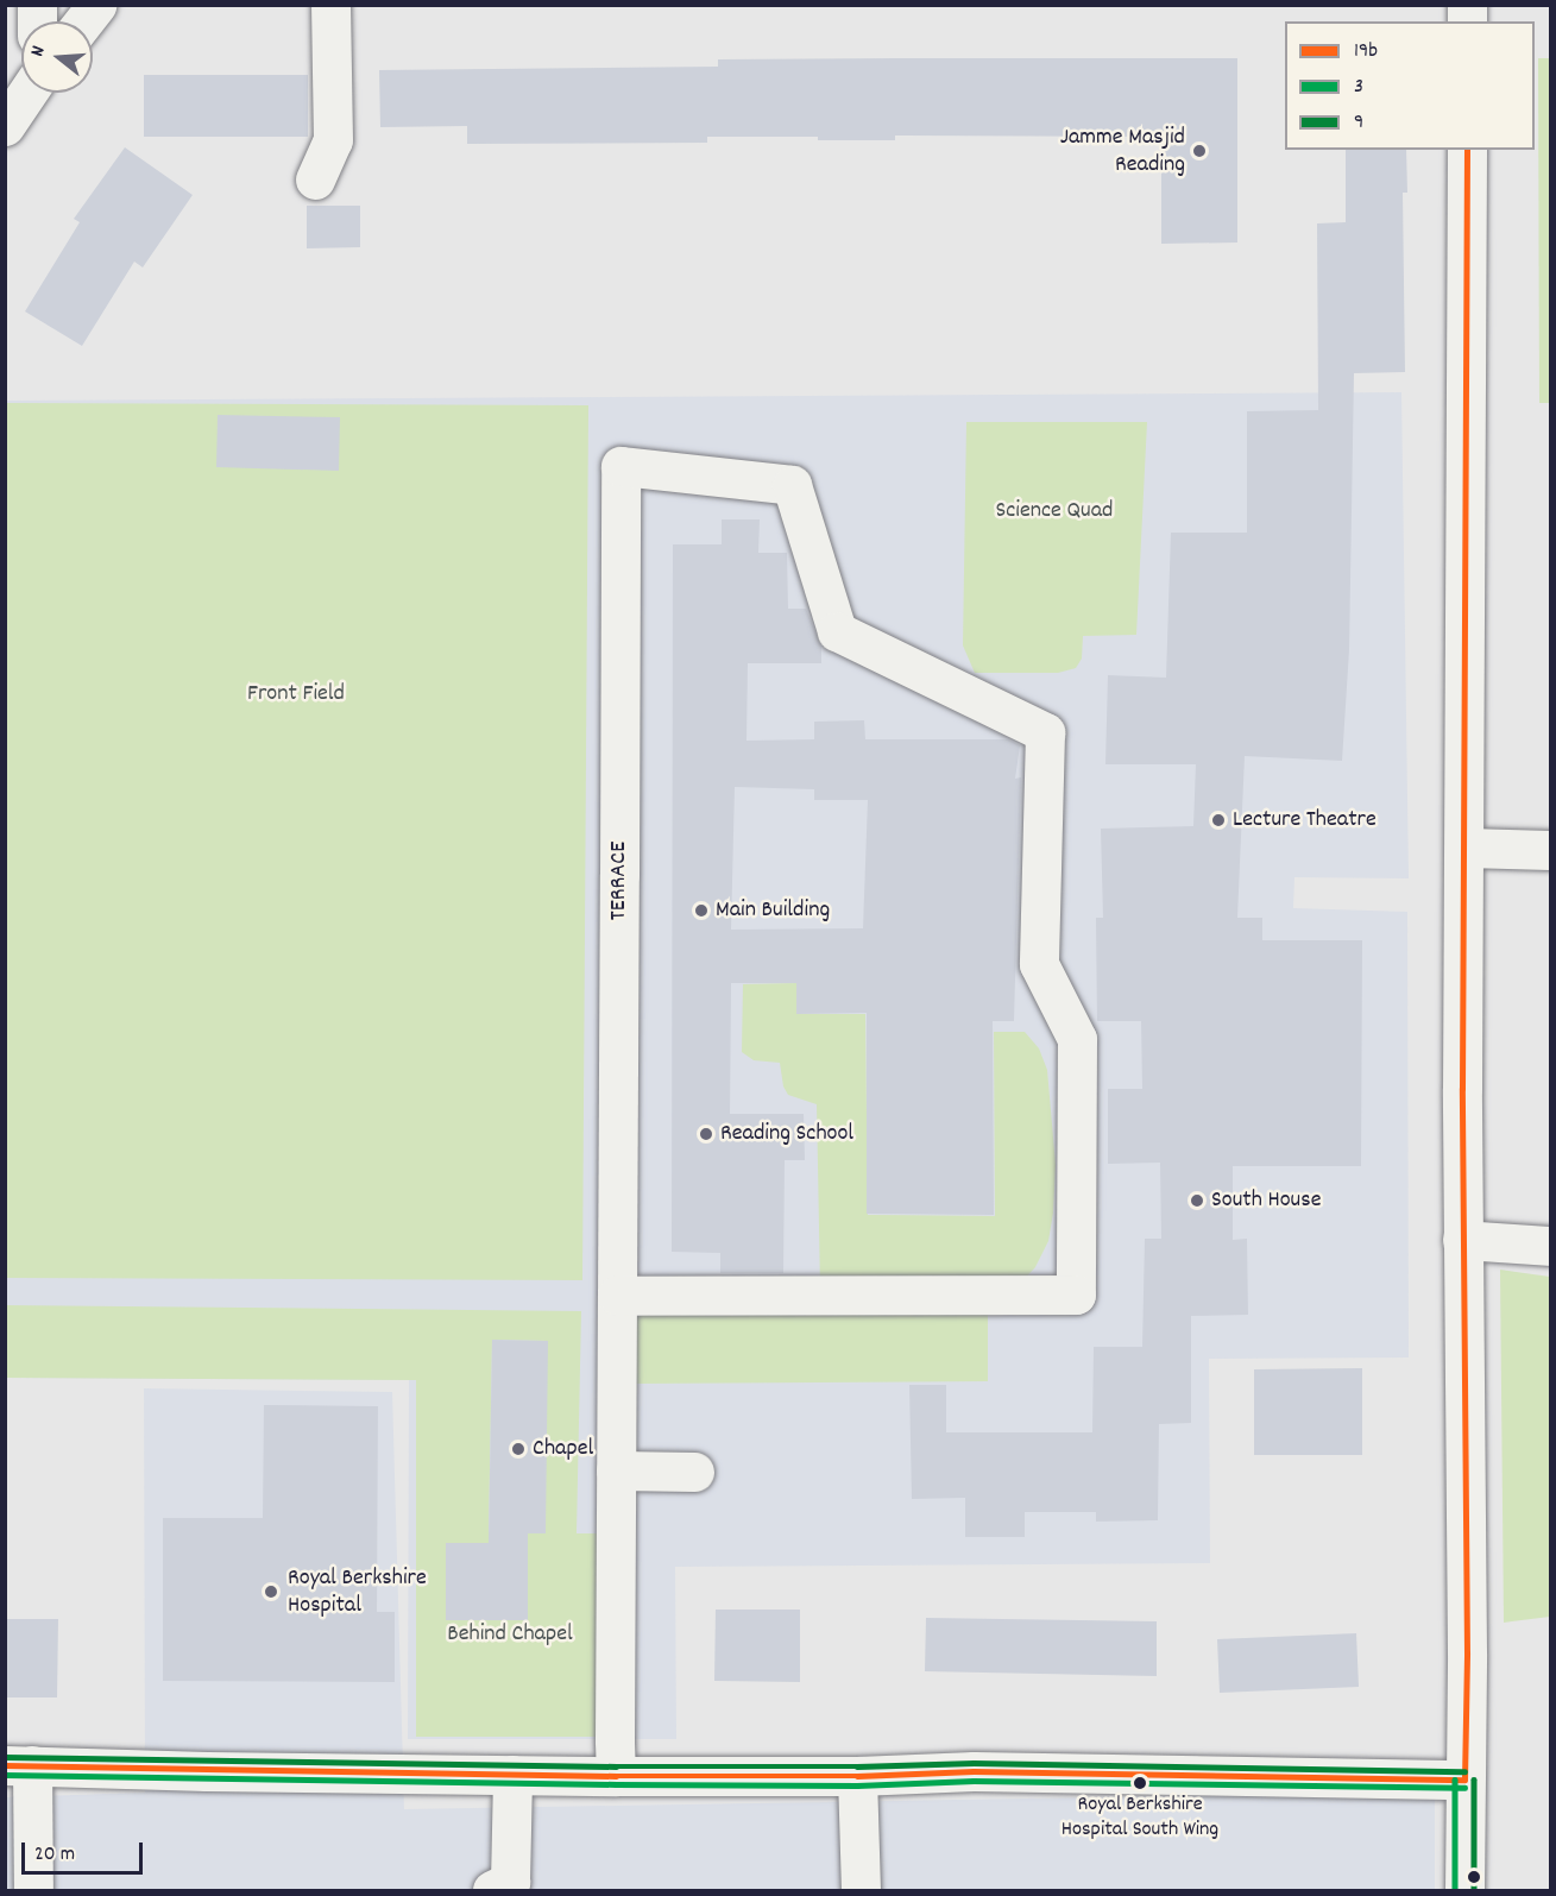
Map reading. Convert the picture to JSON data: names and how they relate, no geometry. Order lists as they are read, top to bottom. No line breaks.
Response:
{"streets":{"street":["TERRACE"]},"parks":["Science Quad","Front Field","Behind Chapel"],"places":["Jamme Masjid Reading","Lecture Theatre","Main Building","Reading School","South House","Chapel","Royal Berkshire Hospital","Royal Berkshire Hospital South Wing"],"lines":["transit line 19b","transit line 9","transit line 3"],"legend":["19b","3","9"],"scale_bar":"20 m","north":"left"}
